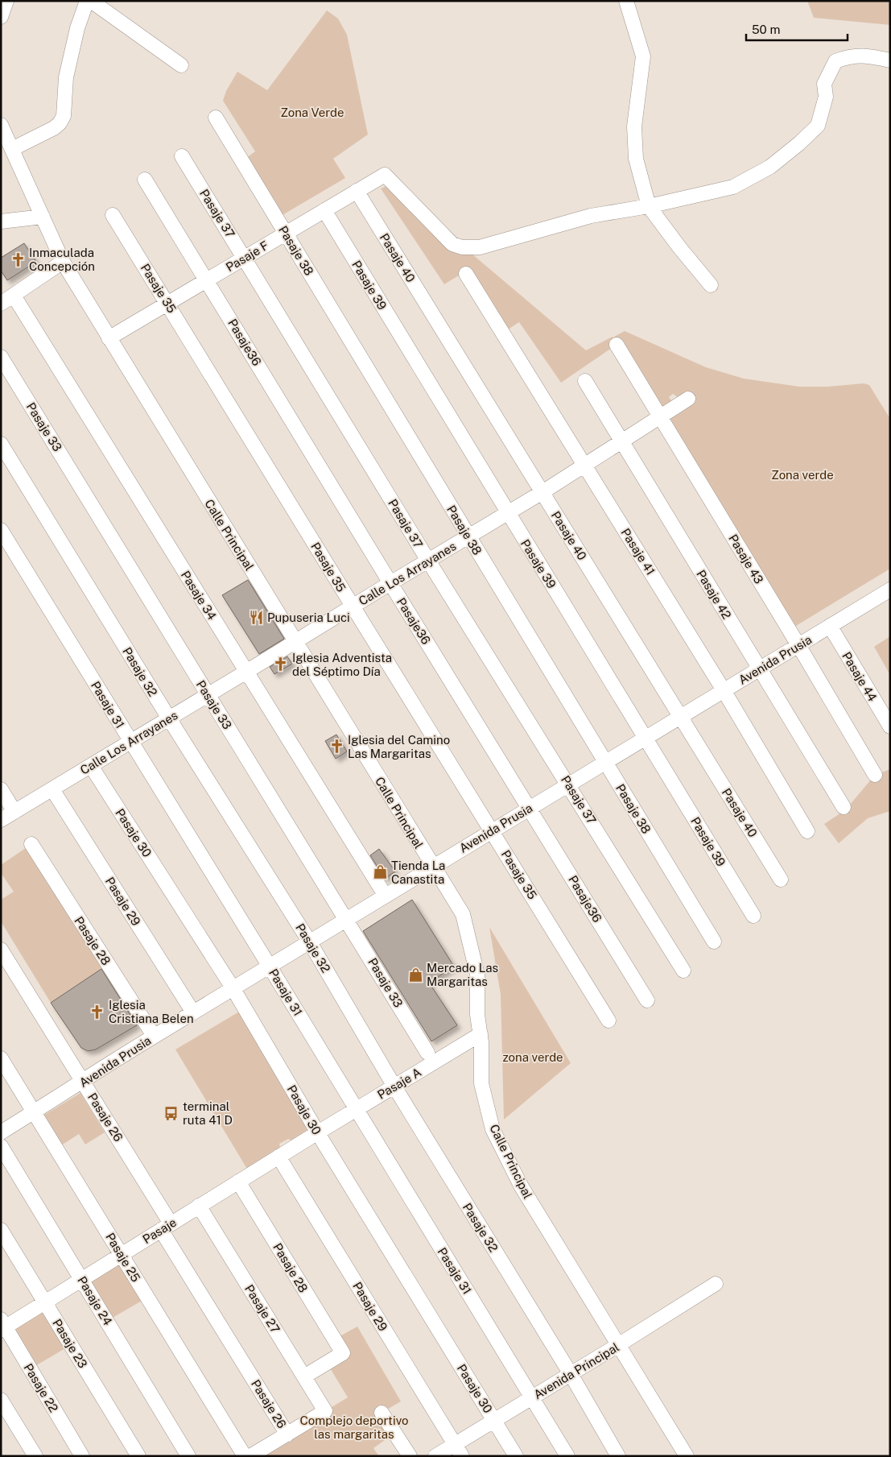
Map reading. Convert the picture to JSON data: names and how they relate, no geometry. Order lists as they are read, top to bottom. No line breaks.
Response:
{"streets":{"street":["Pasaje 37","Pasaje 38","Pasaje F","Pasaje 40","Pasaje 39","Pasaje 35","Pasaje36","Pasaje 33","Calle Principal","Pasaje 41","Pasaje 43","Calle Los Arrayanes","Pasaje 42","Pasaje 34","Avenida Prusia","Pasaje 32","Pasaje 44","Pasaje 31","Pasaje 30","Pasaje 29","Pasaje 28","Pasaje A","Pasaje 26","Pasaje","Pasaje 25","Pasaje 24","Pasaje 27","Pasaje 23","Avenida Principal","Pasaje 22"]},"crossings":[["Pasaje 37","Pasaje F"],["Pasaje 37","Calle Los Arrayanes"],["Pasaje 37","Avenida Prusia"],["Pasaje 38","Pasaje F"],["Pasaje 38","Calle Los Arrayanes"],["Pasaje 38","Avenida Prusia"],["Pasaje F","Pasaje 40"],["Pasaje F","Pasaje 39"],["Pasaje F","Pasaje 35"],["Pasaje F","Pasaje36"],["Pasaje F","Calle Principal"],["Pasaje 40","Calle Los Arrayanes"],["Pasaje 40","Avenida Prusia"],["Pasaje 39","Calle Los Arrayanes"],["Pasaje 39","Avenida Prusia"],["Pasaje 35","Calle Los Arrayanes"],["Pasaje 35","Avenida Prusia"],["Pasaje36","Calle Los Arrayanes"],["Pasaje36","Avenida Prusia"],["Pasaje 33","Calle Los Arrayanes"],["Pasaje 33","Avenida Prusia"],["Calle Principal","Calle Los Arrayanes"],["Calle Principal","Avenida Prusia"],["Calle Principal","Pasaje A"],["Calle Principal","Avenida Principal"],["Pasaje 41","Calle Los Arrayanes"],["Pasaje 41","Avenida Prusia"],["Pasaje 43","Calle Los Arrayanes"],["Pasaje 43","Avenida Prusia"],["Calle Los Arrayanes","Pasaje 42"],["Calle Los Arrayanes","Pasaje 34"],["Calle Los Arrayanes","Pasaje 32"],["Calle Los Arrayanes","Pasaje 31"],["Calle Los Arrayanes","Pasaje 30"],["Calle Los Arrayanes","Pasaje 29"],["Pasaje 42","Avenida Prusia"],["Pasaje 34","Avenida Prusia"],["Avenida Prusia","Pasaje 32"],["Avenida Prusia","Pasaje 44"],["Avenida Prusia","Pasaje 31"],["Avenida Prusia","Pasaje 30"],["Avenida Prusia","Pasaje 29"],["Avenida Prusia","Pasaje 28"],["Avenida Prusia","Pasaje 26"],["Avenida Prusia","Pasaje 25"],["Pasaje 32","Pasaje A"],["Pasaje 32","Avenida Principal"],["Pasaje 31","Pasaje A"],["Pasaje 31","Avenida Principal"],["Pasaje 30","Pasaje A"],["Pasaje 30","Pasaje"],["Pasaje 30","Avenida Principal"],["Pasaje 29","Pasaje"],["Pasaje 29","Avenida Principal"],["Pasaje 28","Pasaje"],["Pasaje 28","Pasaje 27"],["Pasaje A","Pasaje"],["Pasaje 26","Pasaje"],["Pasaje 26","Pasaje 27"],["Pasaje","Pasaje 25"],["Pasaje","Pasaje 24"],["Pasaje","Pasaje 27"],["Pasaje","Pasaje 23"],["Pasaje","Pasaje 22"]],"parks":["Zona Verde","Zona verde","zona verde","Complejo deportivo las margaritas"],"places":{"church":["Inmaculada Concepción","Iglesia Adventista del Séptimo Día","Iglesia del Camino Las Margaritas","Iglesia Cristiana Belen"],"restaurant":["Pupuseria Luci"],"shop":["Tienda La Canastita","Mercado Las Margaritas"],"bus stop":["terminal ruta 41 D"]},"scale_bar":"50 m"}
